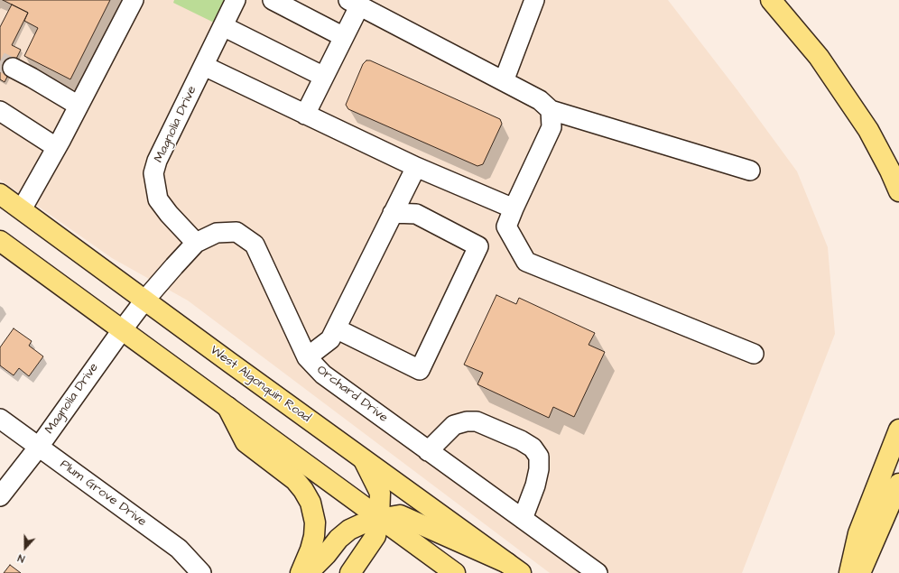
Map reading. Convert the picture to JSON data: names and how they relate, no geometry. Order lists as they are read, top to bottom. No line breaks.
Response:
{"streets":{"main road":["West Algonquin Road"],"street":["Magnolia Drive","Orchard Drive","Plum Grove Drive"]},"crossings":[["Magnolia Drive","West Algonquin Road"],["Magnolia Drive","Orchard Drive"],["Magnolia Drive","Plum Grove Drive"],["West Algonquin Road","Orchard Drive"]],"north":"bottom"}
